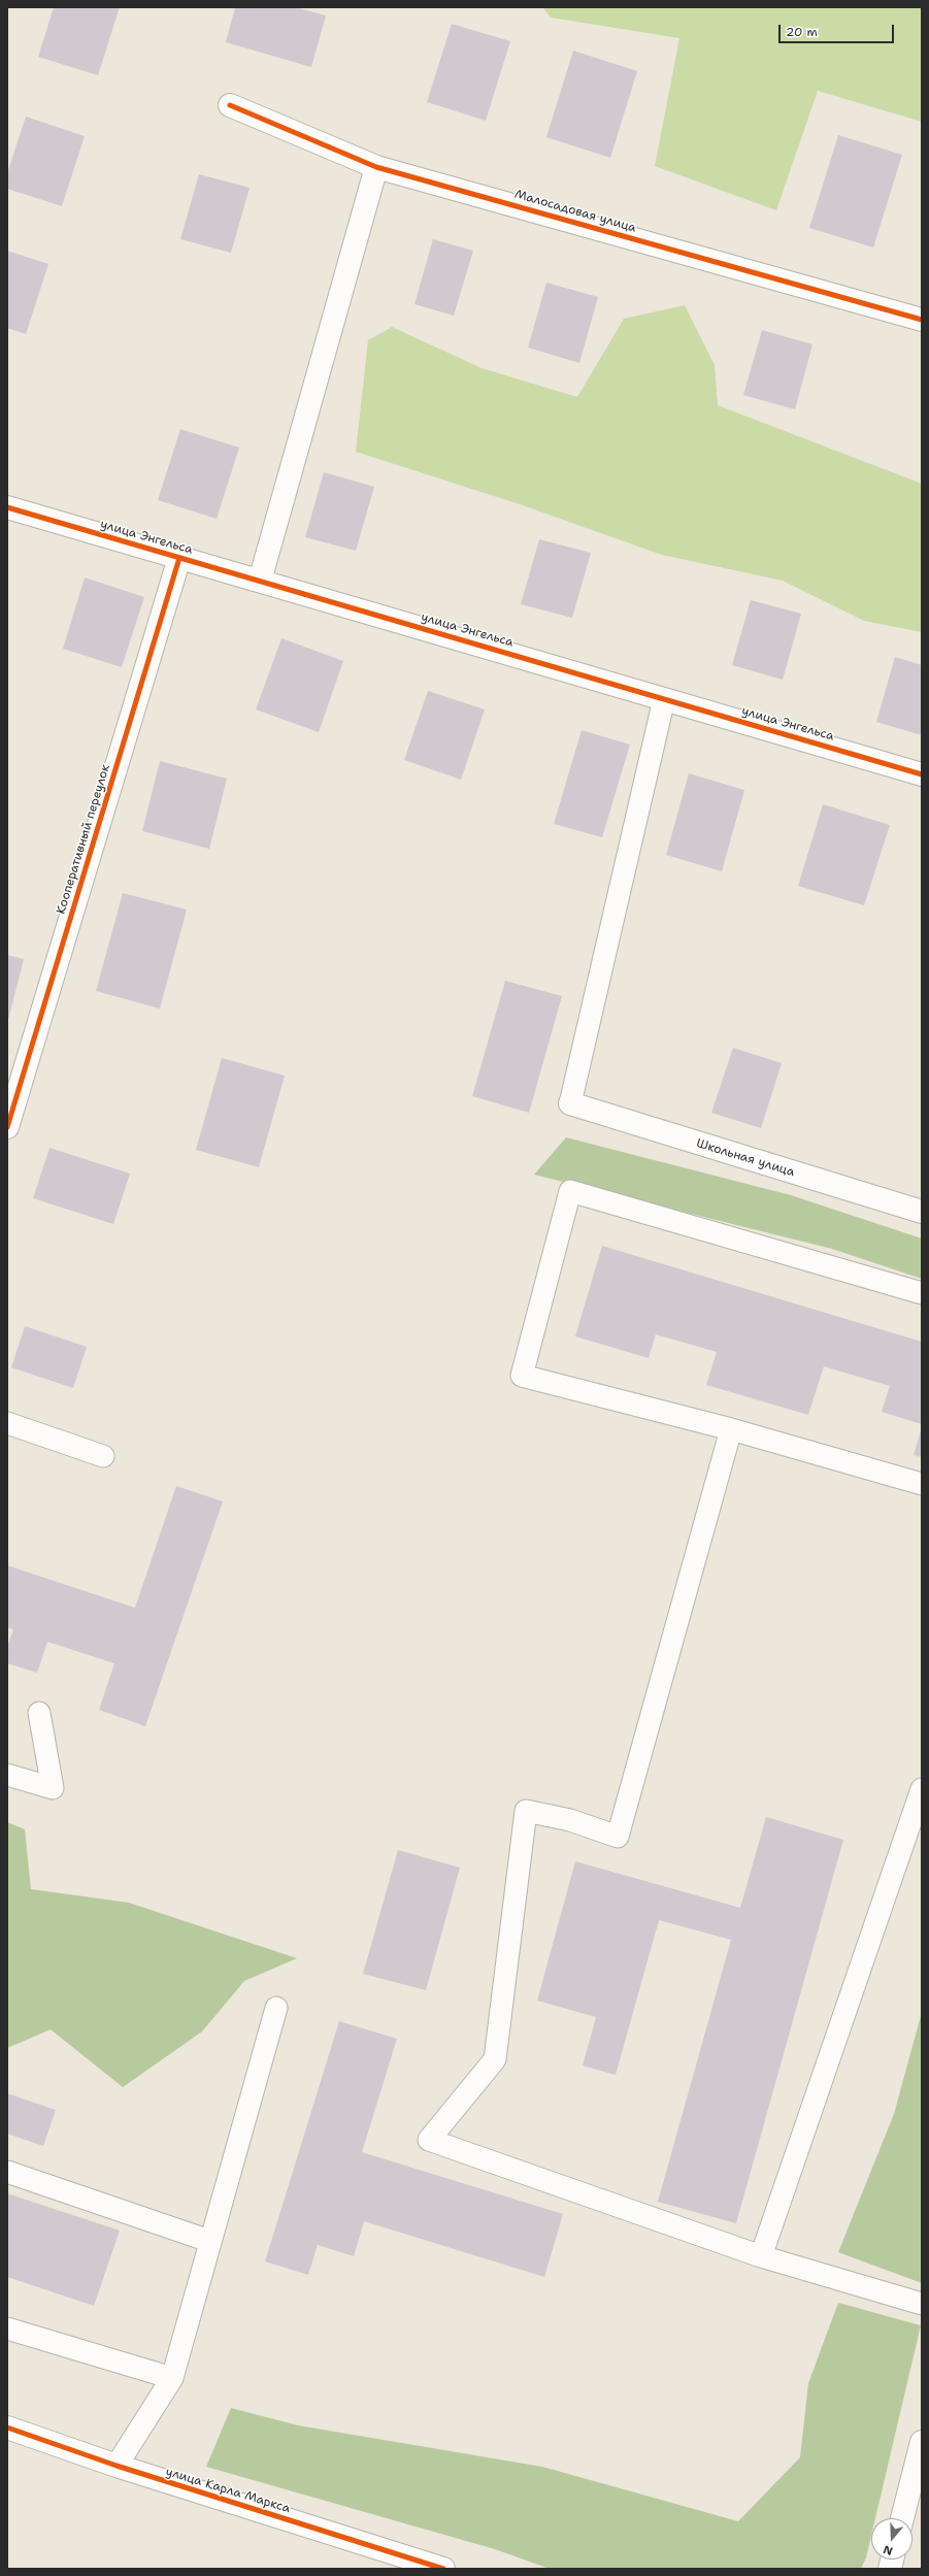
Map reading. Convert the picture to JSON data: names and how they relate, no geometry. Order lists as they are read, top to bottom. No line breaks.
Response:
{"streets":{"street":["Малосадовая улица","улица Энгельса","Кооперативный переулок","Школьная улица","улица Карла Маркса"]},"crossings":[["улица Энгельса","Кооперативный переулок"]],"scale_bar":"20 m","north":"bottom"}
